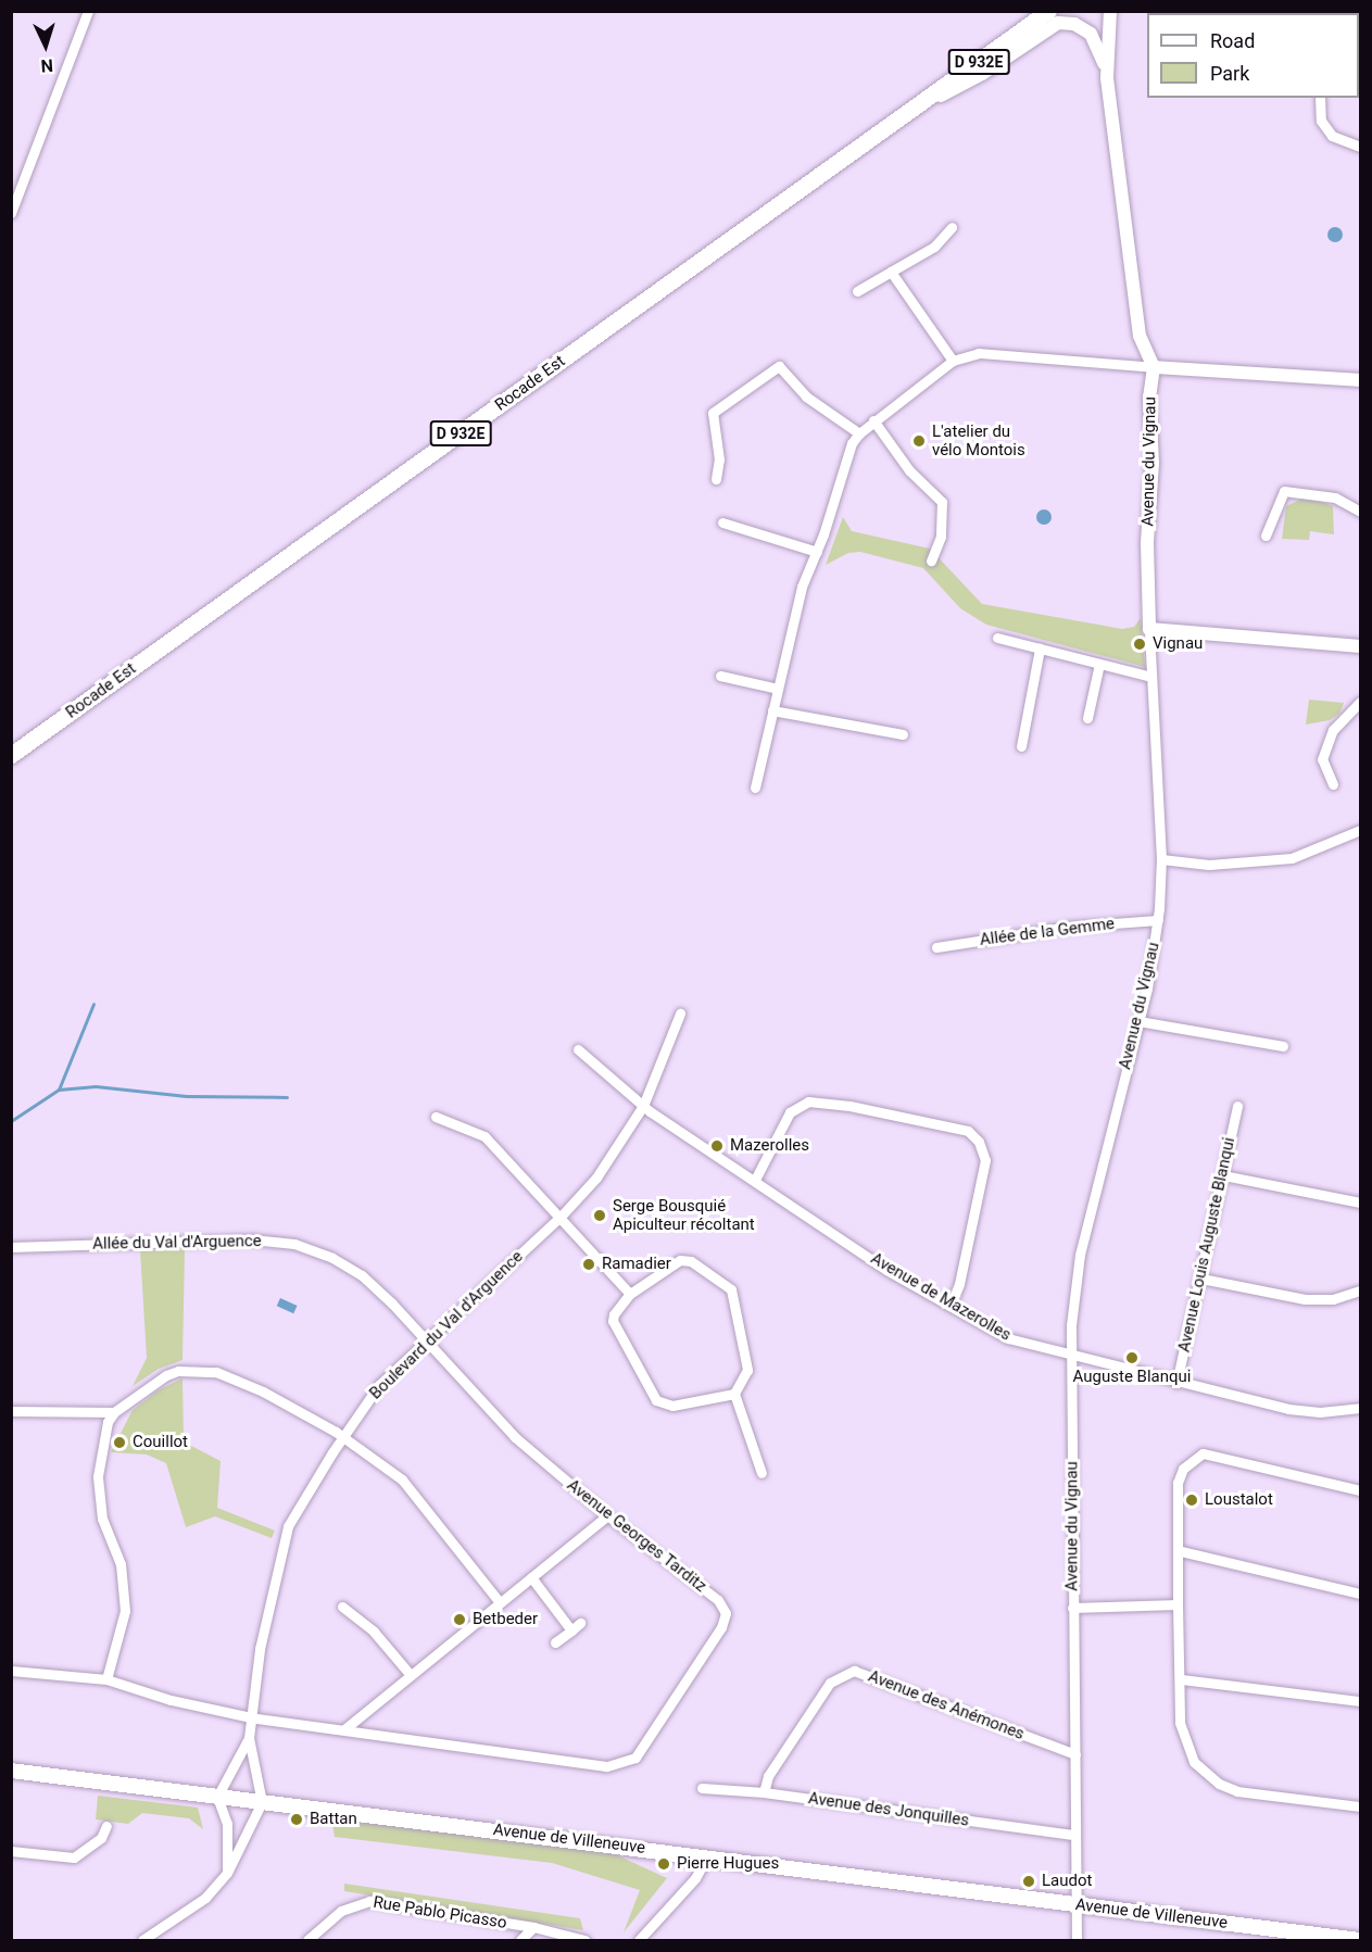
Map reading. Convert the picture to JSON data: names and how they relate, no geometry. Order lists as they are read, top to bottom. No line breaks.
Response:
{"streets":{"main road":["D 932E","Rocade Est","Avenue de Villeneuve"],"street":["Avenue du Vignau","Allée de la Gemme","Allée du Val d'Arguence","Avenue Louis Auguste Blanqui","Avenue de Mazerolles","Boulevard du Val d'Arguence","Avenue Georges Tarditz","Avenue des Anémones","Avenue des Jonquilles","Rue Pablo Picasso"]},"crossings":[["Avenue du Vignau","Allée de la Gemme"],["Avenue du Vignau","Avenue de Mazerolles"],["Avenue du Vignau","Avenue des Anémones"],["Avenue du Vignau","Avenue des Jonquilles"],["Avenue du Vignau","Avenue de Villeneuve"],["Allée du Val d'Arguence","Boulevard du Val d'Arguence"],["Allée du Val d'Arguence","Avenue Georges Tarditz"],["Avenue Louis Auguste Blanqui","Avenue de Mazerolles"],["Avenue de Mazerolles","Boulevard du Val d'Arguence"],["Boulevard du Val d'Arguence","Avenue Georges Tarditz"],["Avenue des Anémones","Avenue des Jonquilles"]],"places":["L'atelier du vélo Montois","Vignau","Mazerolles","Serge Bousquié Apiculteur récoltant","Ramadier","Auguste Blanqui","Couillot","Loustalot","Betbeder","Battan","Pierre Hugues","Laudot"],"legend":["Road","Park"],"north":"bottom"}
